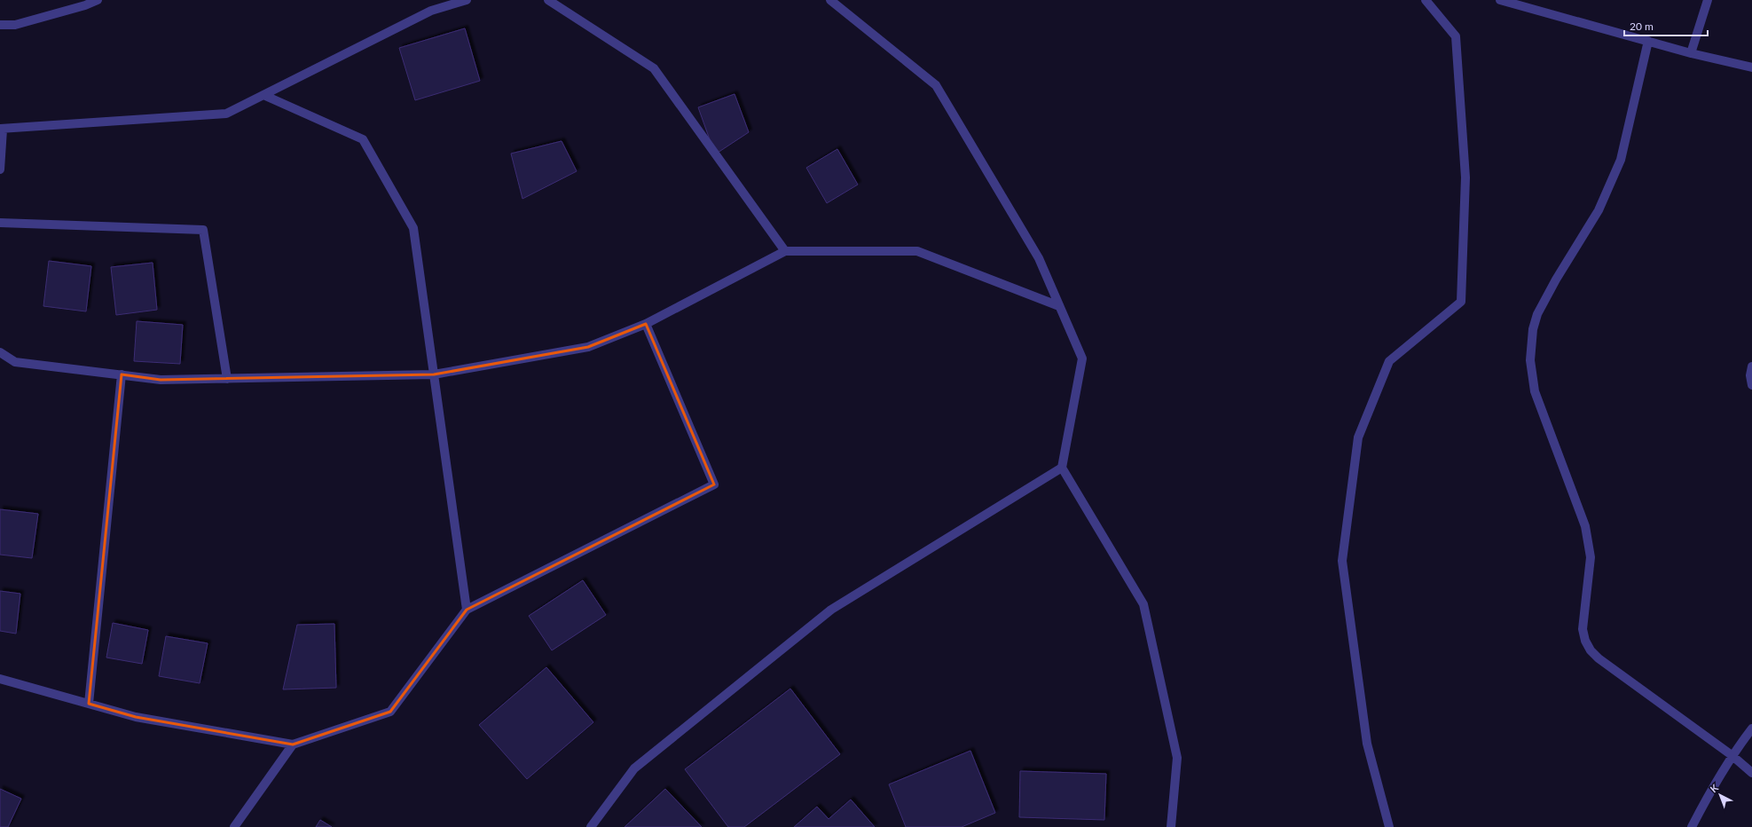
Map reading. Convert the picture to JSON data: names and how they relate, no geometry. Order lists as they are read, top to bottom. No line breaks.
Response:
{"scale_bar":"20 m","north":"top left"}
